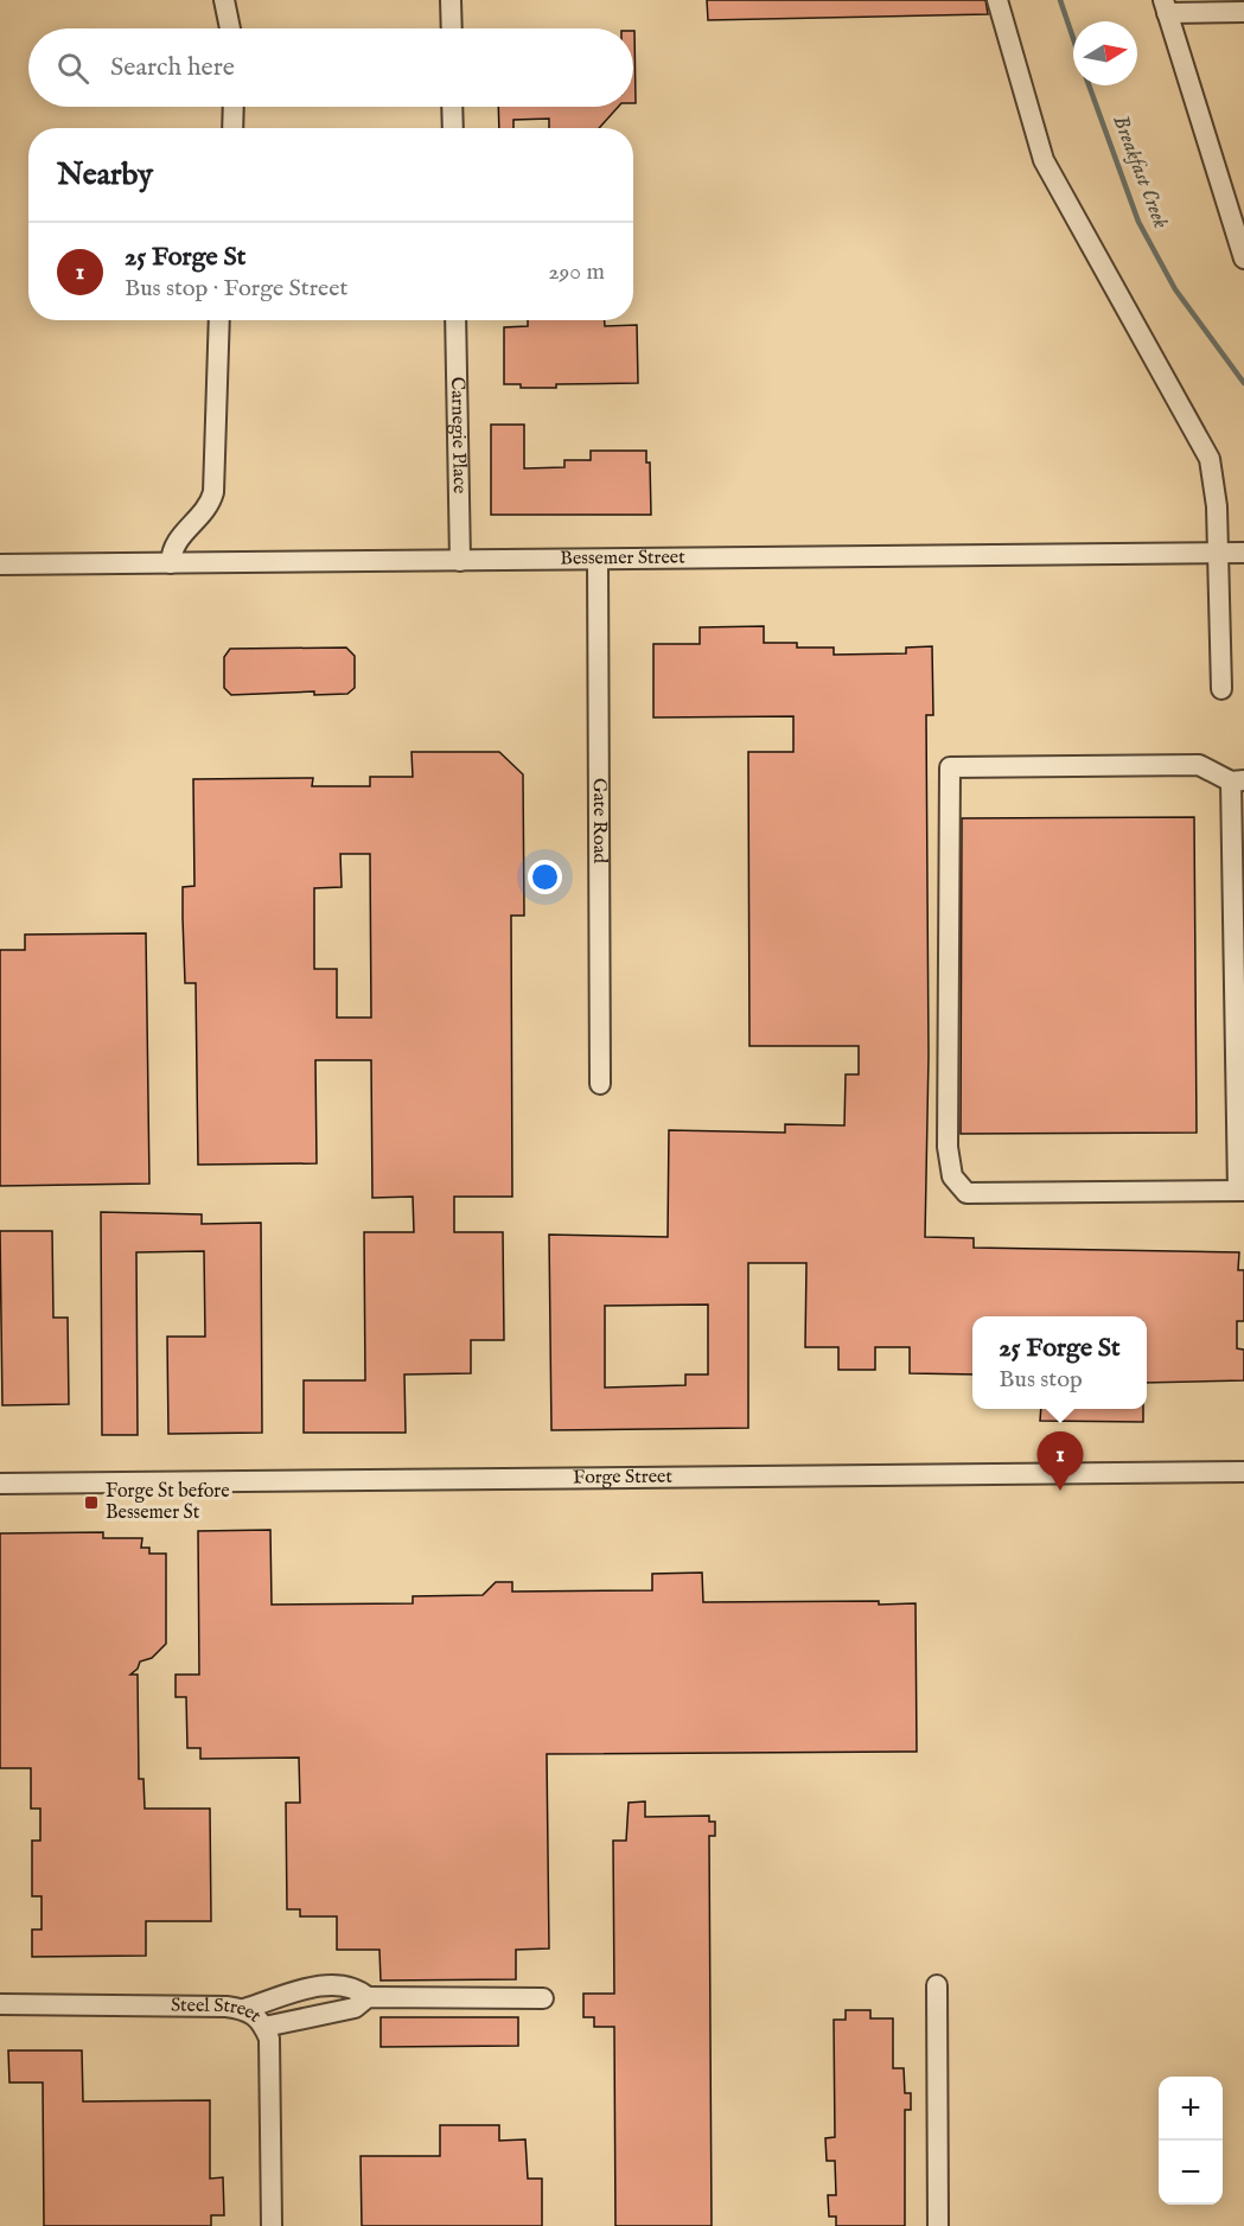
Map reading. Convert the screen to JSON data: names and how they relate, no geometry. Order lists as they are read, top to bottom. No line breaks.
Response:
{"streets":{"street":["Carnegie Place","Bessemer Street","Gate Road","Forge Street","Steel Street"]},"crossings":[["Carnegie Place","Bessemer Street"],["Bessemer Street","Gate Road"]],"water":["Breakfast Creek"],"places":{"transit":["Forge St before Bessemer St"]},"north":"right","page":{"search":"Search here","heading":"Nearby","list":[{"mark":"1","name":"25 Forge St","note":"Bus stop · Forge Street","value":"290 m"}],"popup":["25 Forge St","Bus stop"],"pins":"1","map_buttons":["+","−"]}}
